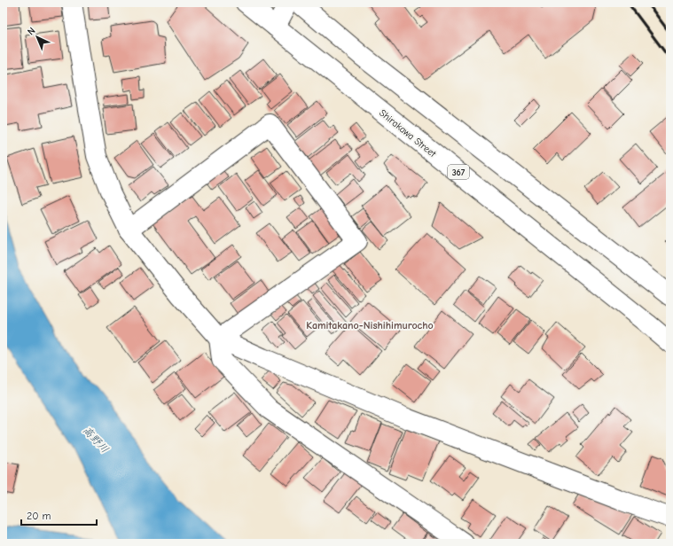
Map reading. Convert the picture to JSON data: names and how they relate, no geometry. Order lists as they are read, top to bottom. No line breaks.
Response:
{"streets":{"main road":["Shirakawa Street","367"]},"districts":["Kamitakano-Nishihimurocho"],"water":["高野川"],"scale_bar":"20 m","north":"top left"}
